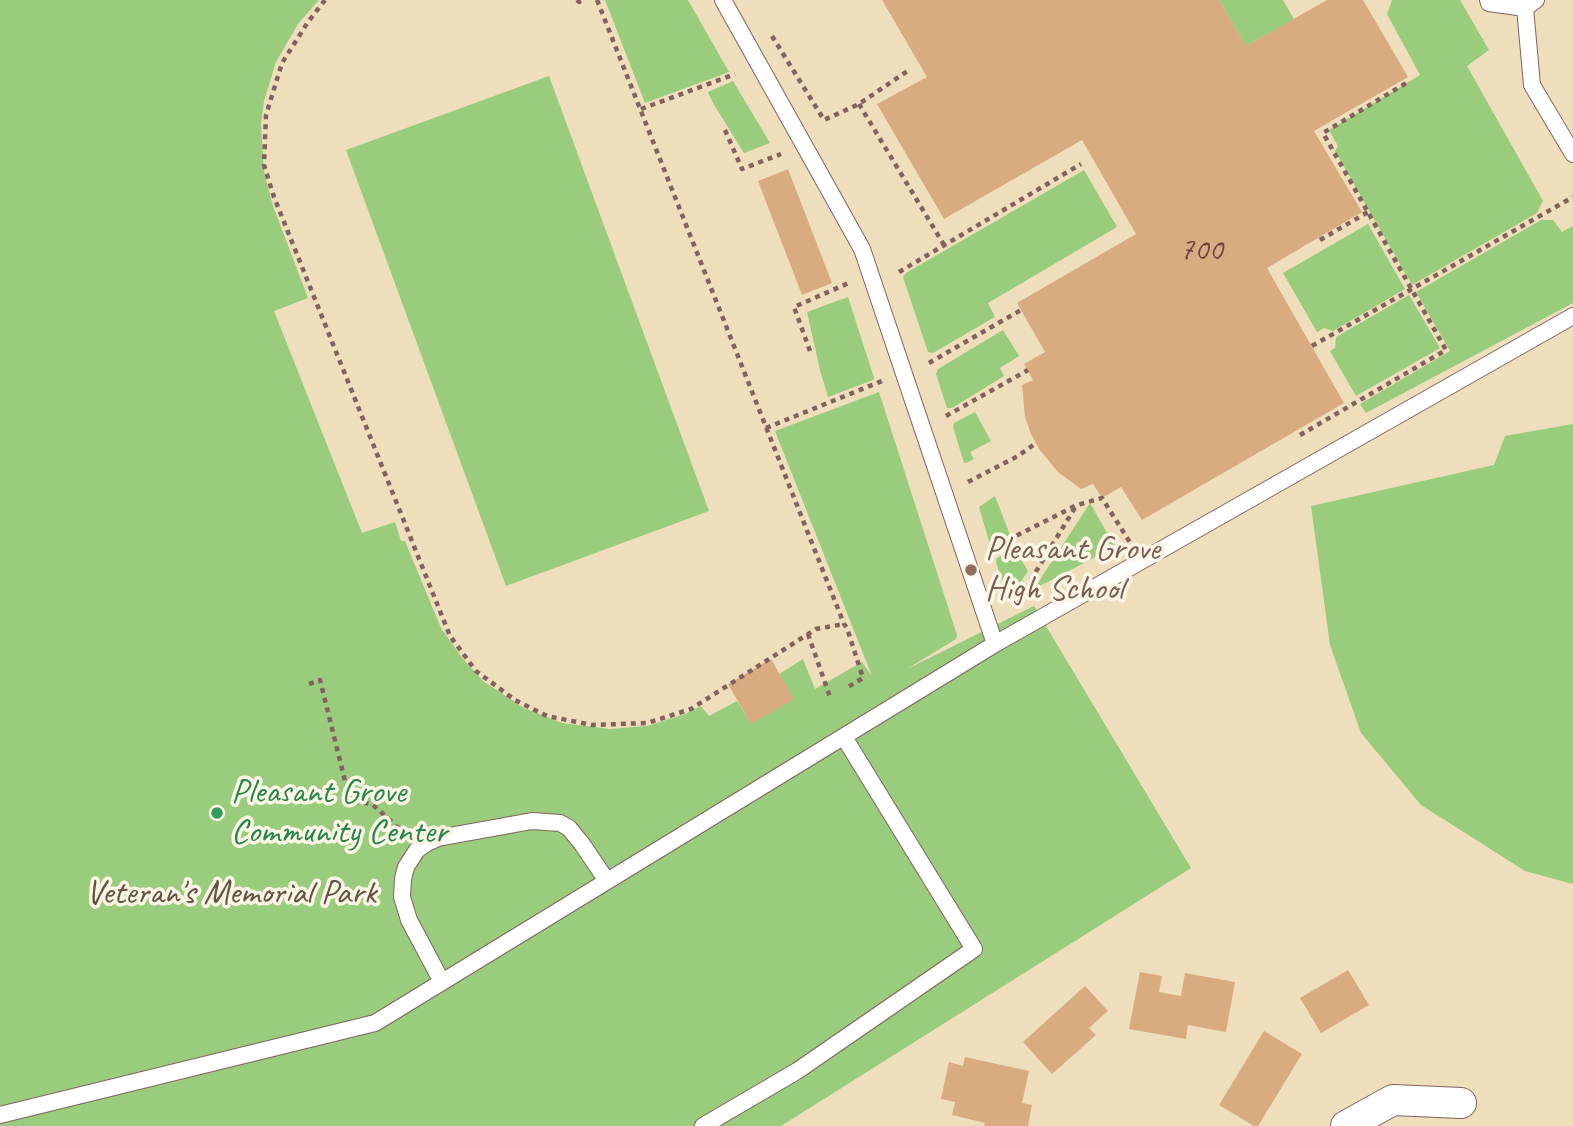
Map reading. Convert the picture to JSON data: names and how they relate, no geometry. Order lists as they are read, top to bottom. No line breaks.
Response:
{"parks":["Veteran's Memorial Park"],"places":["Pleasant Grove High School","Pleasant Grove Community Center"],"house_numbers":["700"]}
